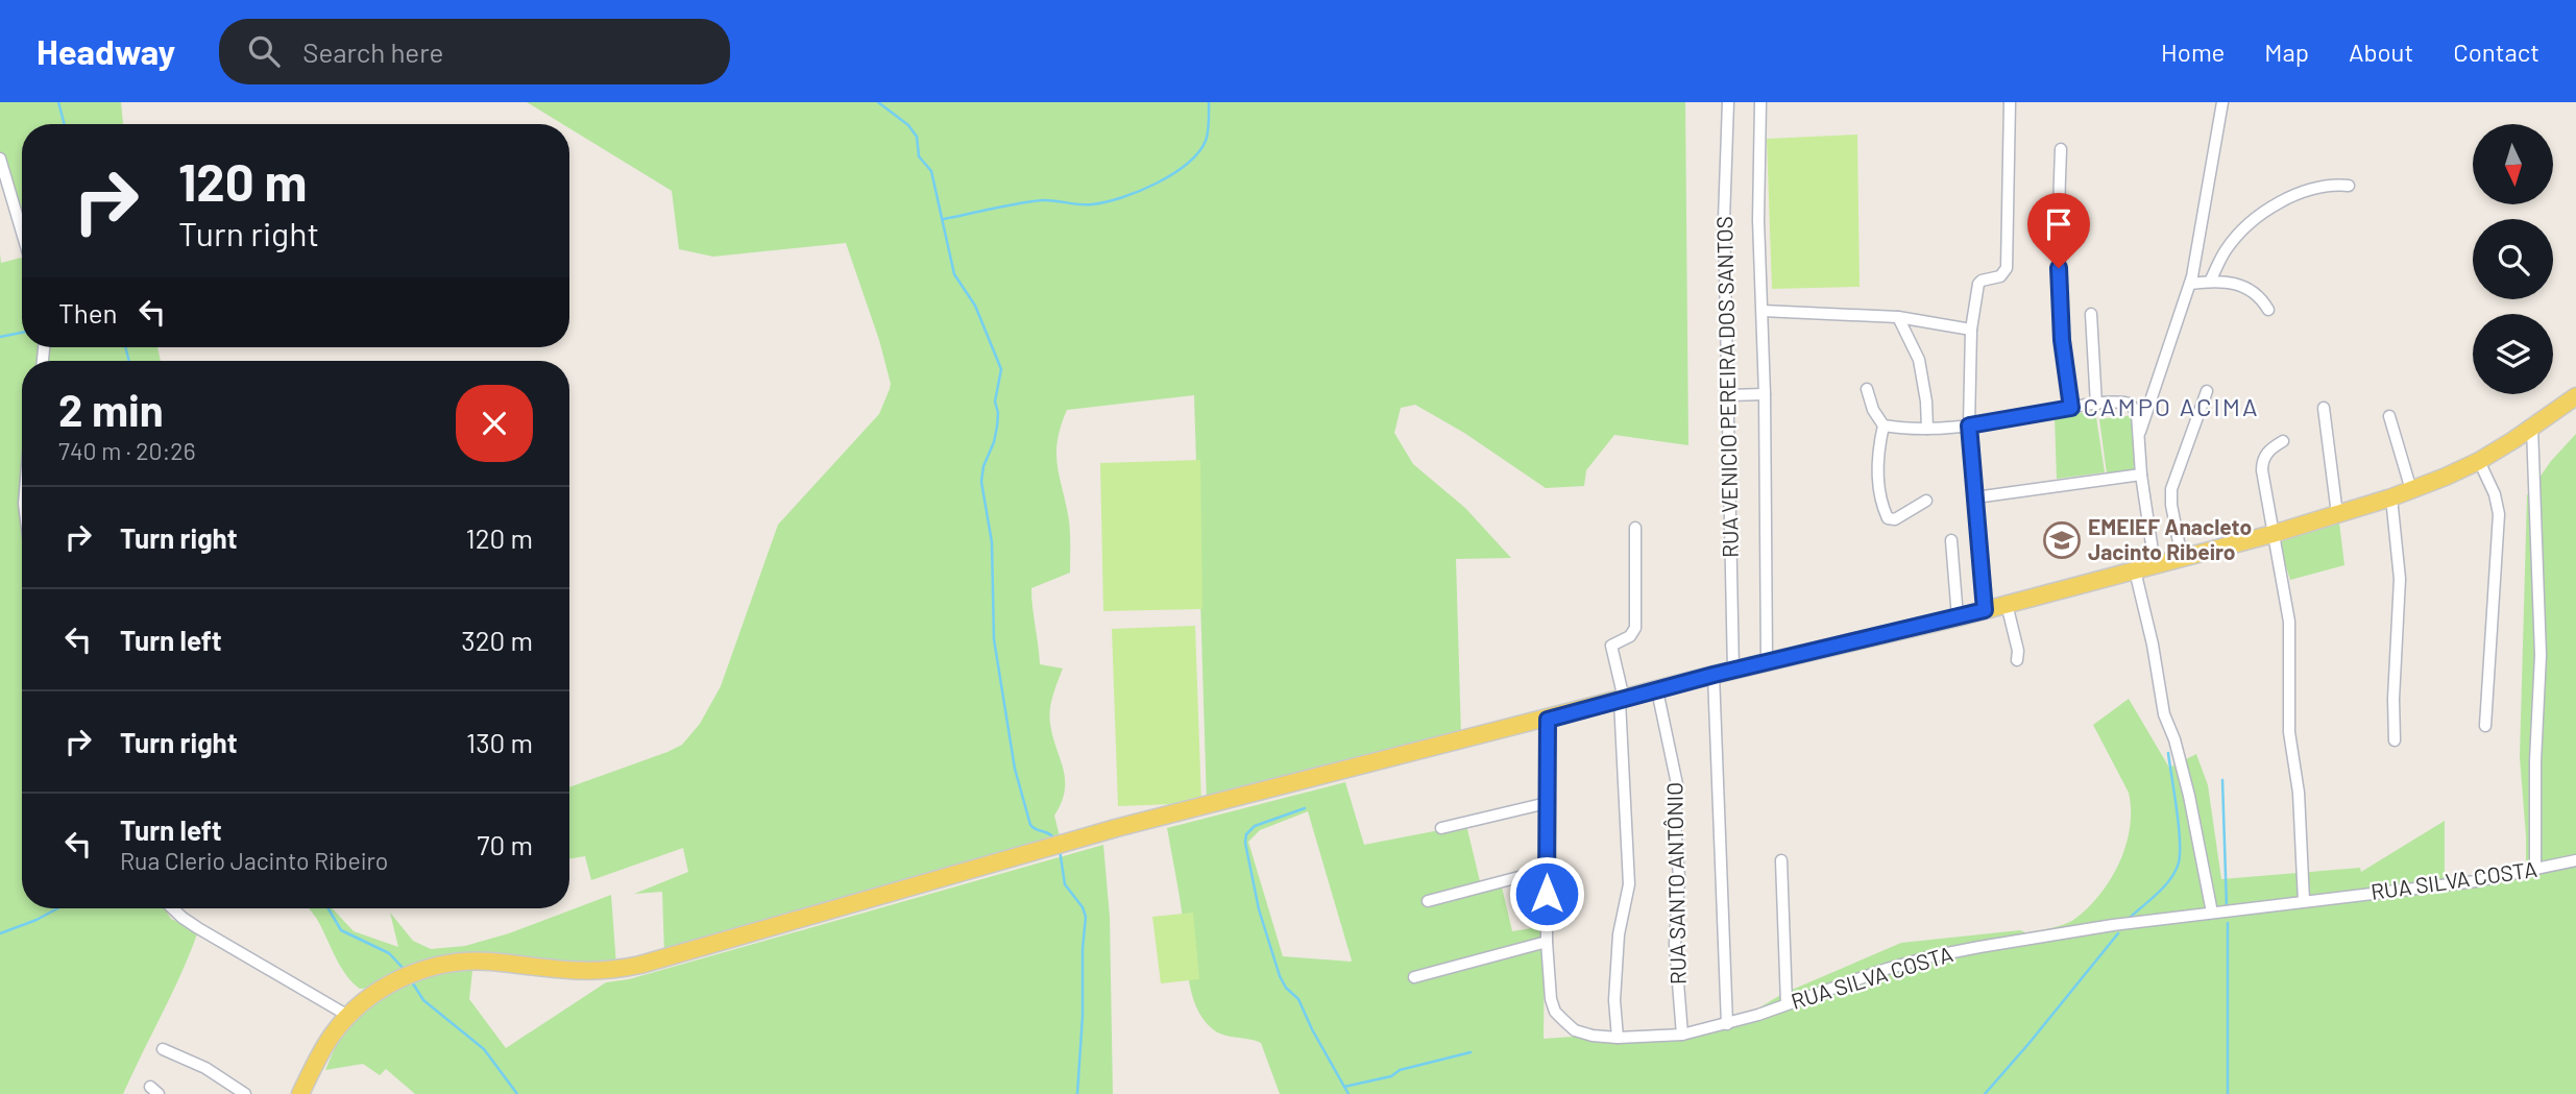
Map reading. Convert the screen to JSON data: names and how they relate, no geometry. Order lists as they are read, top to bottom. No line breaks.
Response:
{"streets":{"street":["RUA VENICIO PEREIRA DOS SANTOS","RUA SILVA COSTA","RUA SANTO ANTÔNIO"]},"crossings":[["RUA SILVA COSTA","RUA SANTO ANTÔNIO"]],"districts":["CAMPO ACIMA"],"places":{"school or university":["EMEIEF Anacleto Jacinto Ribeiro"]},"north":"bottom","page":{"header":"Headway","search":"Search here","nav":["Home","Map","About","Contact"],"turn":["120 m","Turn right"],"then":"Then","heading":["2 min","740 m · 20:26"],"list":[{"name":"Turn right","value":"120 m"},{"name":"Turn left","value":"320 m"},{"name":"Turn right","value":"130 m"},{"name":"Turn left","note":"Rua Clerio Jacinto Ribeiro","value":"70 m"}]}}
